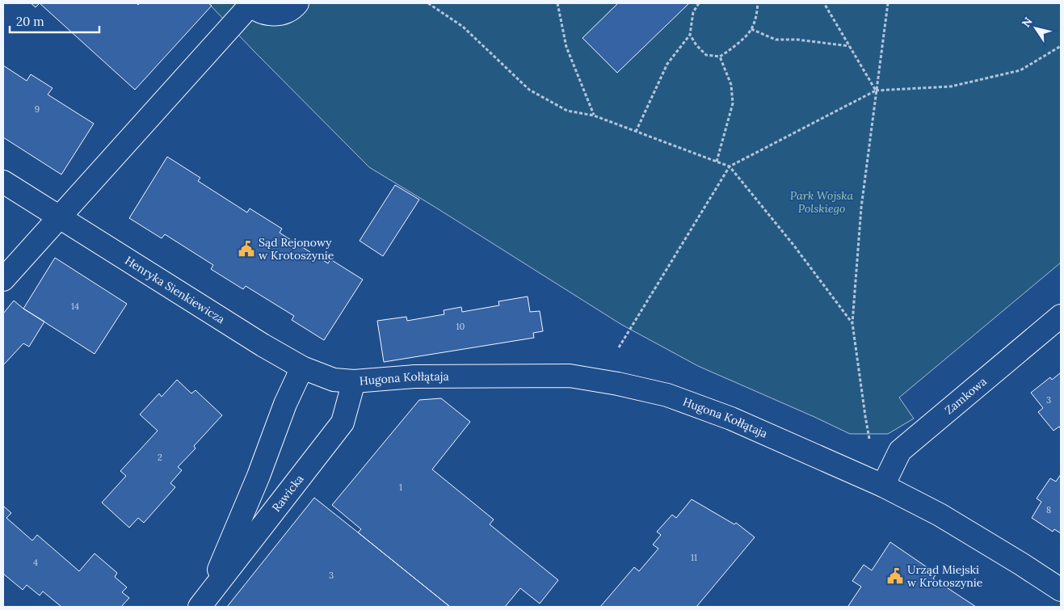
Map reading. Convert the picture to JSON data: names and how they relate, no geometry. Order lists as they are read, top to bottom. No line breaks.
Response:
{"streets":{"street":["Henryka Sienkiewicza","Hugona Kołłątaja","Zamkowa","Rawicka"]},"crossings":[["Henryka Sienkiewicza","Hugona Kołłątaja"],["Henryka Sienkiewicza","Rawicka"],["Hugona Kołłątaja","Zamkowa"],["Hugona Kołłątaja","Rawicka"]],"parks":["Park Wojska Polskiego"],"places":{"public building":["Sąd Rejonowy w Krotoszynie","Urząd Miejski w Krotoszynie"]},"house_numbers":["9","14","10","3","2","1","8","11","4","3"],"scale_bar":"20 m","north":"top left"}
